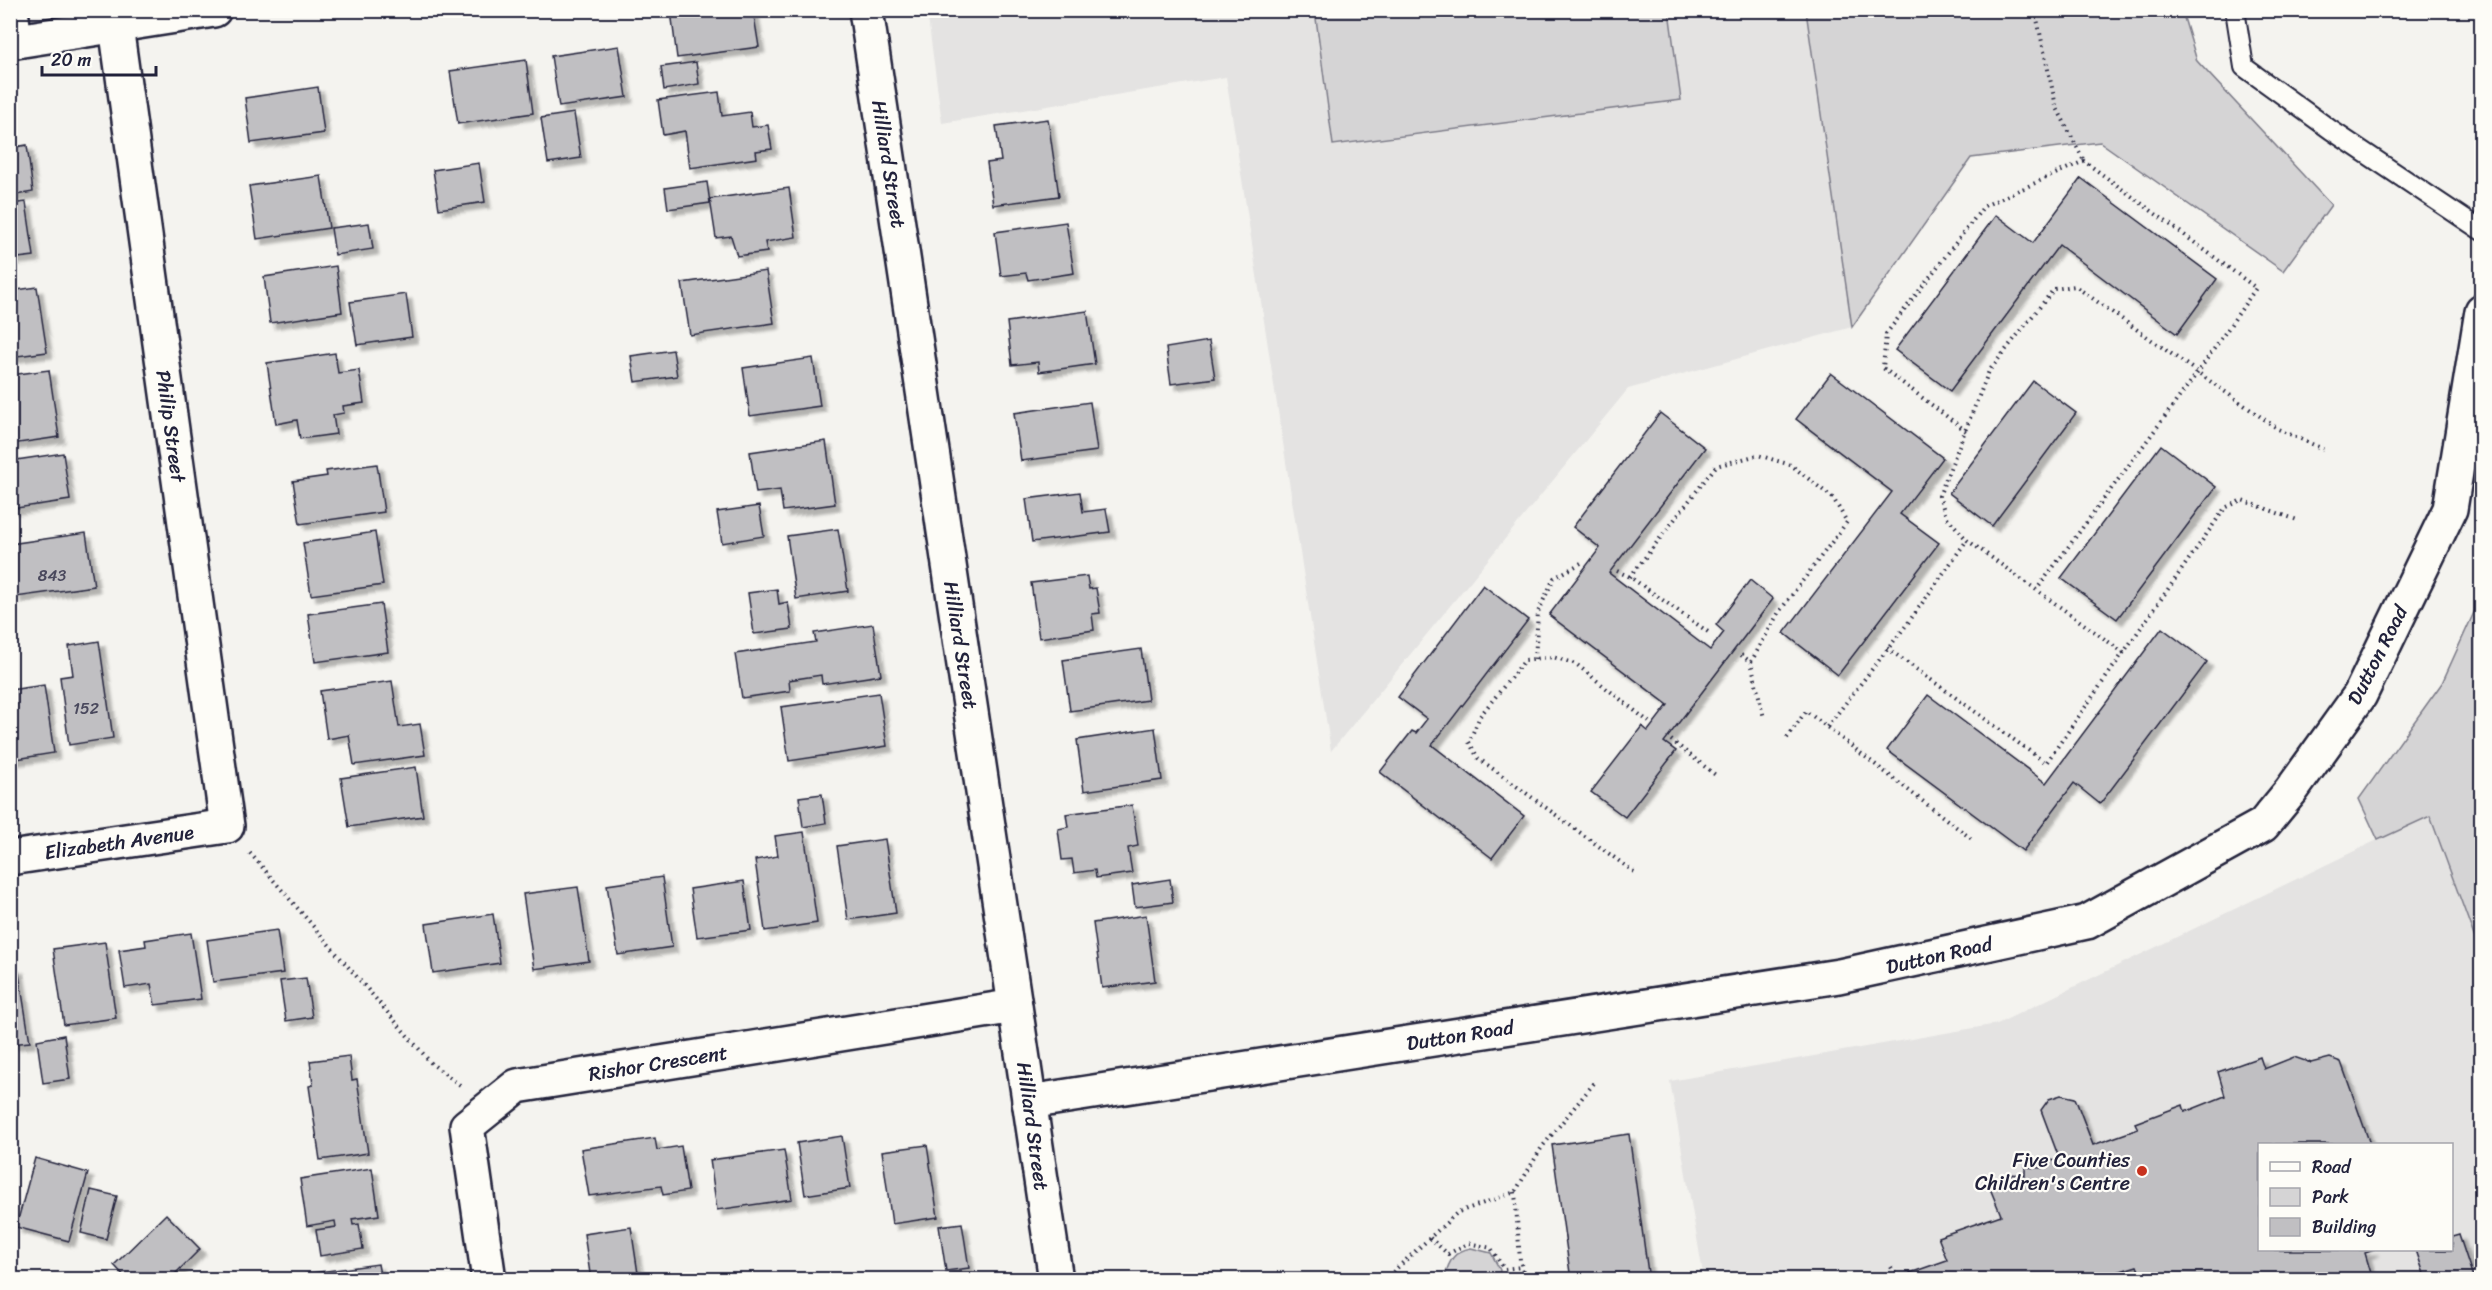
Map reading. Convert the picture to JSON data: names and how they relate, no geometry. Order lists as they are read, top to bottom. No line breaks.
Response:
{"streets":{"street":["Hilliard Street","Philip Street","Dutton Road","Elizabeth Avenue","Rishor Crescent"]},"crossings":[["Hilliard Street","Dutton Road"],["Hilliard Street","Rishor Crescent"],["Philip Street","Elizabeth Avenue"]],"places":["Five Counties Children's Centre"],"house_numbers":["843","152"],"legend":["Road","Park","Building"],"scale_bar":"20 m"}
